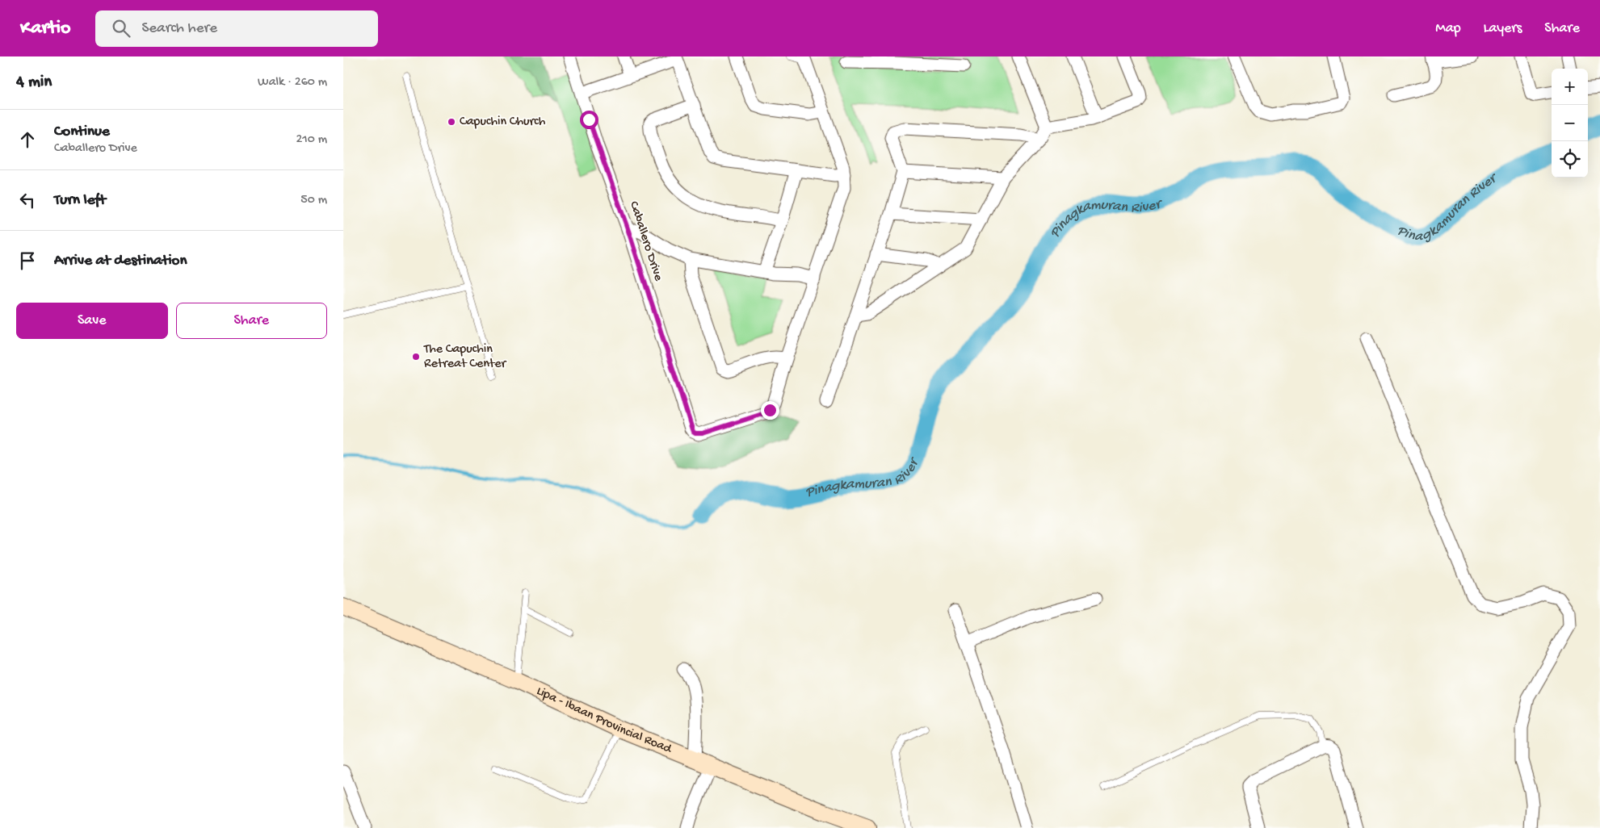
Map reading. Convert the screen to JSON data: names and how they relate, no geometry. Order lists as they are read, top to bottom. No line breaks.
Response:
{"streets":{"main road":["Lipa - Ibaan Provincial Road"],"street":["Caballero Drive"]},"water":["Pinagkamuran River"],"places":["Capuchin Church","The Capuchin Retreat Center"],"page":{"header":"Kartio","search":"Search here","nav":["Map","Layers","Share"],"heading":["4 min","Walk · 260 m"],"map_buttons":["+","−"],"list":[["Continue","Caballero Drive","210 m"],["Turn left","50 m"],"Arrive at destination"],"buttons":["Save","Share"]}}
